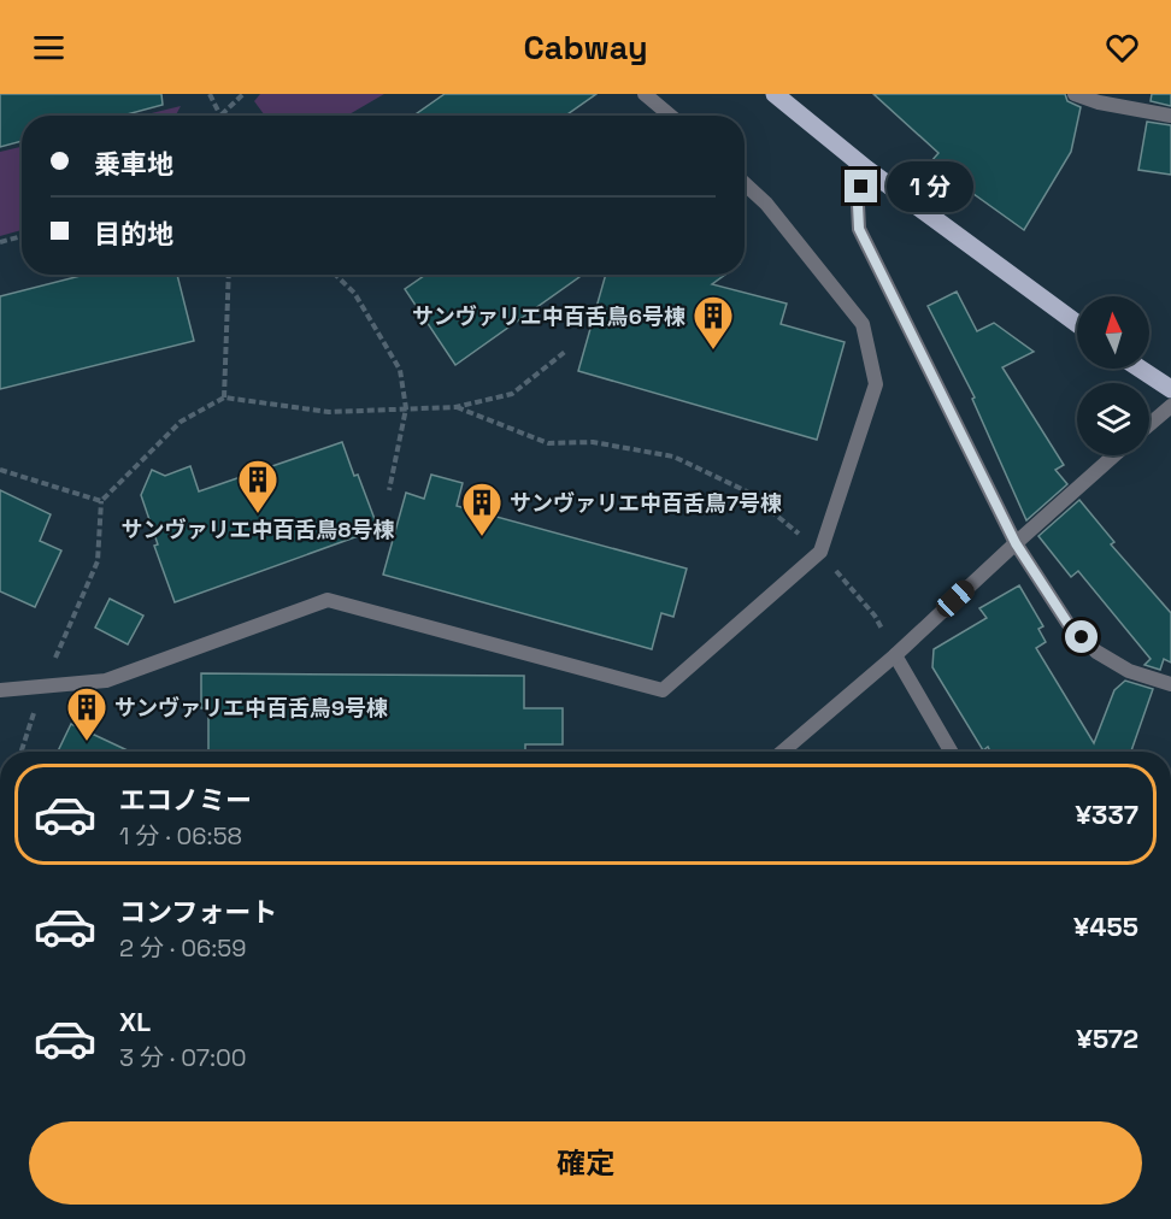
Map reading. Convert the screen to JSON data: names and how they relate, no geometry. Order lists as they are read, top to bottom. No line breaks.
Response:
{"places":{"building":["サンヴァリエ中百舌鳥6号棟","サンヴァリエ中百舌鳥8号棟","サンヴァリエ中百舌鳥7号棟","サンヴァリエ中百舌鳥9号棟"]},"north":"top","page":{"header":"Cabway","banner":["乗車地","目的地"],"bubble":"1 分","list":[{"name":"エコノミー","note":"1 分 · 06:58","value":"¥337"},{"name":"コンフォート","note":"2 分 · 06:59","value":"¥455"},{"name":"XL","note":"3 分 · 07:00","value":"¥572"}],"buttons":"確定"}}
